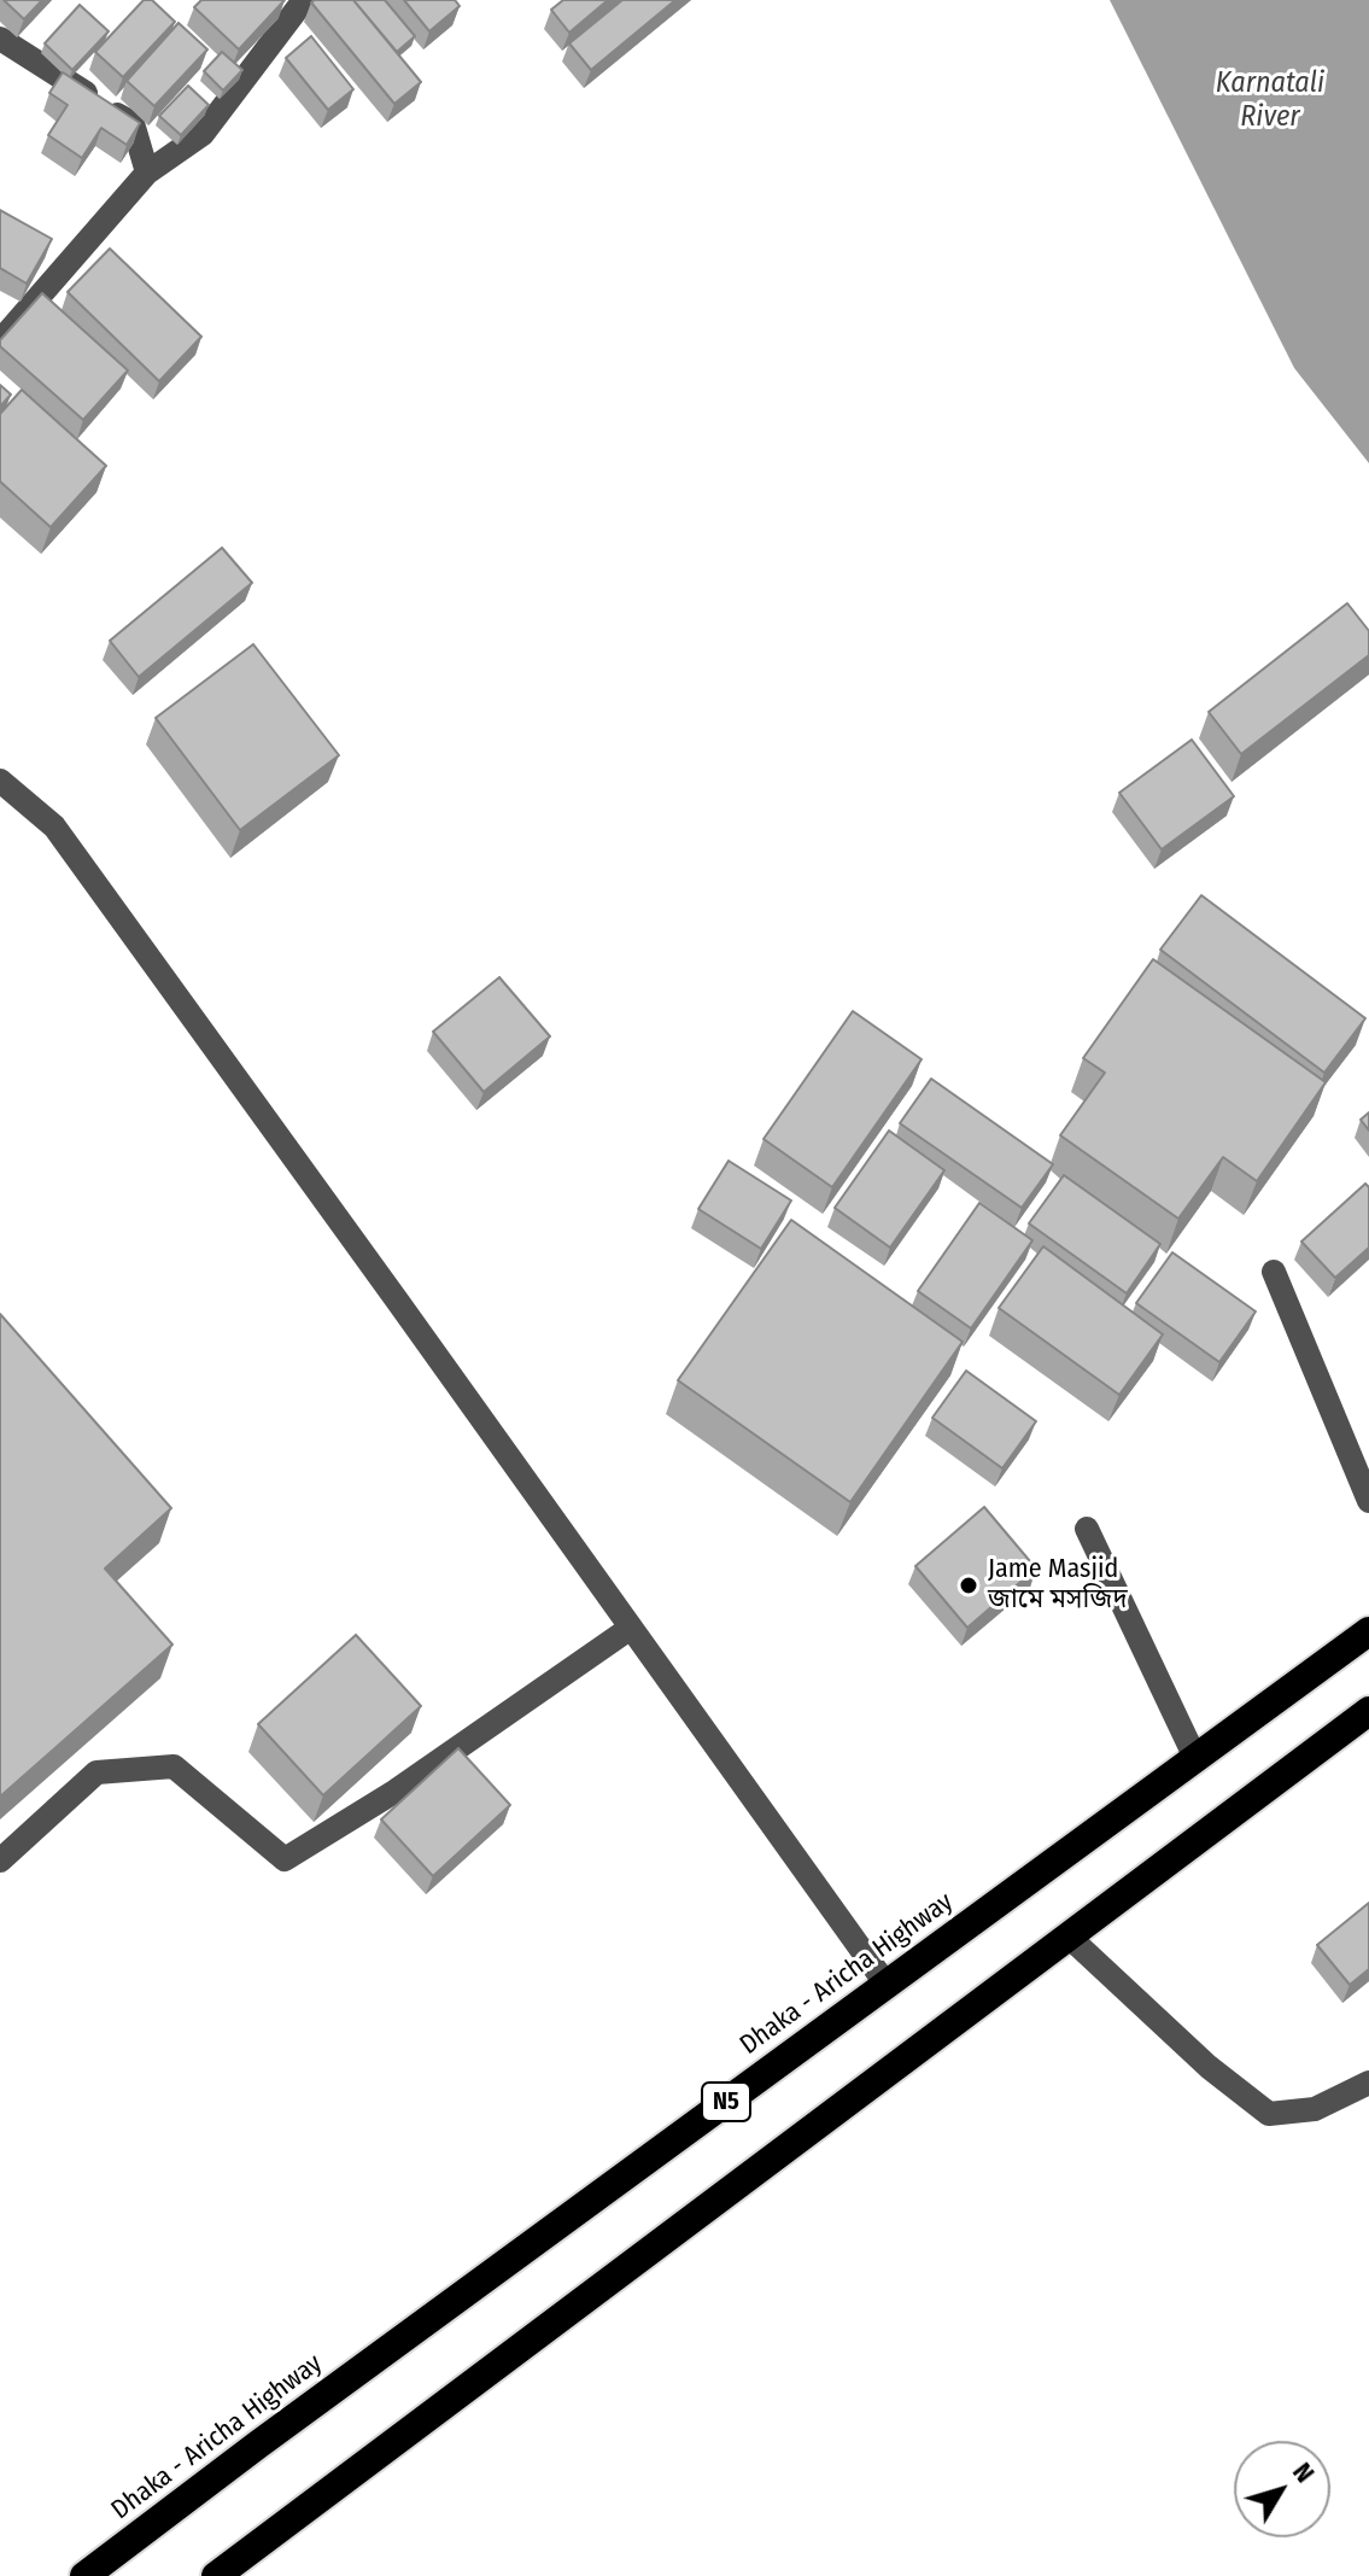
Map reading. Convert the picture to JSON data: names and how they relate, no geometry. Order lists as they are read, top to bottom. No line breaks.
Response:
{"streets":{"highway":["Dhaka - Aricha Highway","N5"]},"water":["Karnatali River"],"places":["Jame Masjid জামে মসজিদ"],"north":"top right"}
